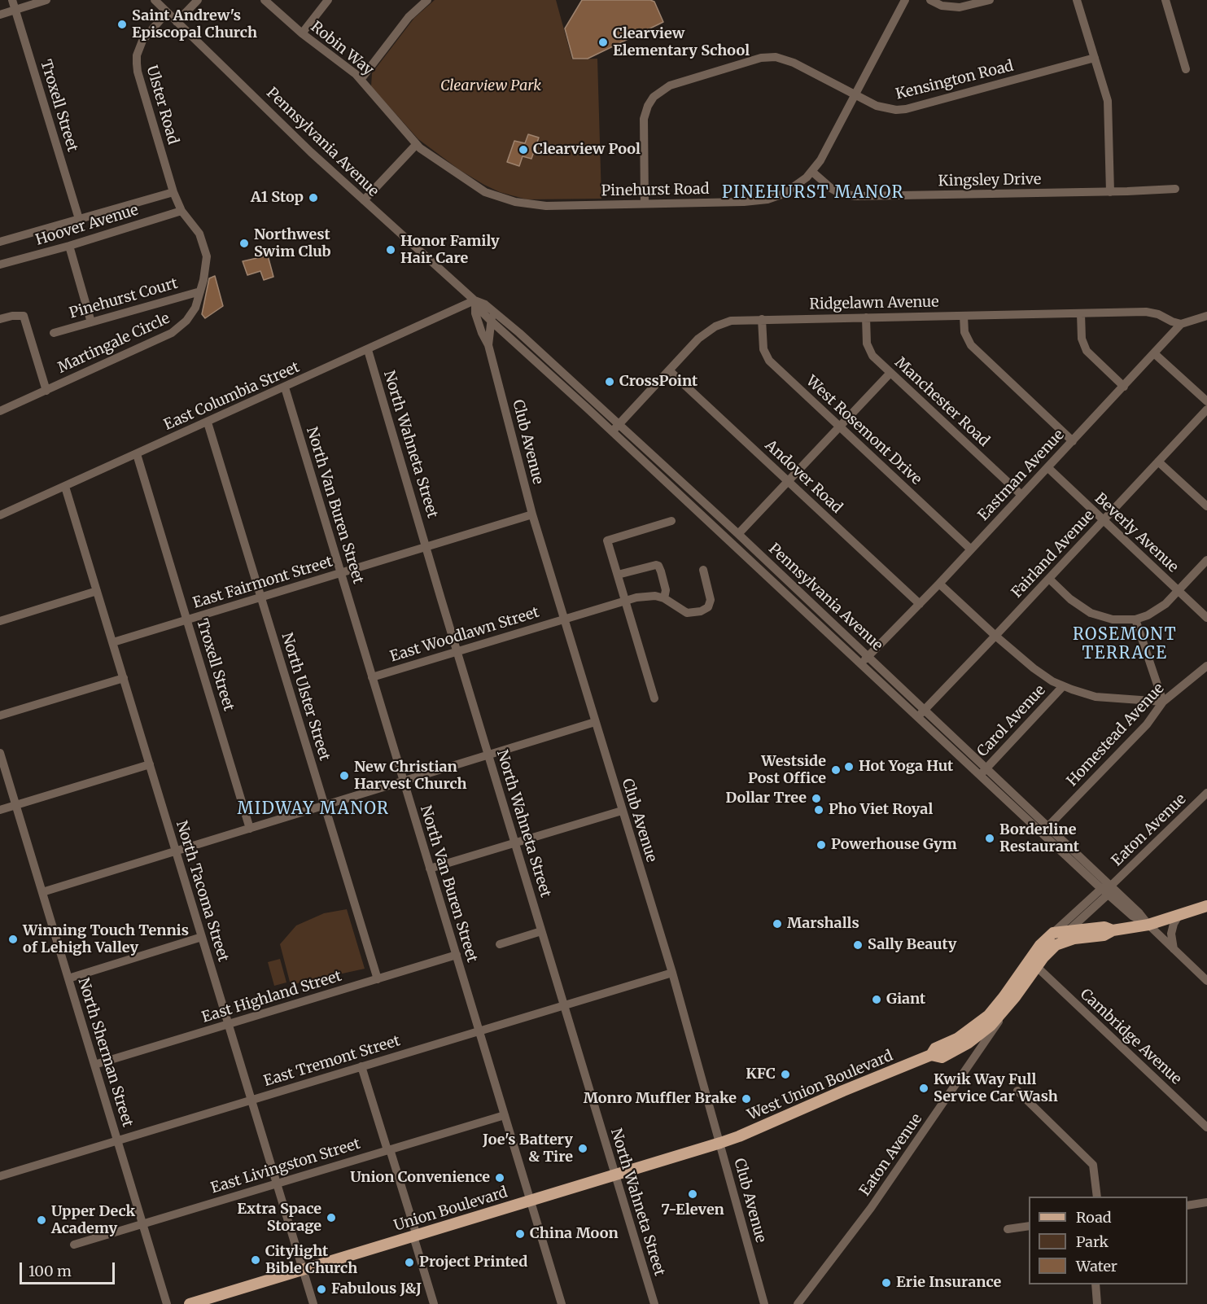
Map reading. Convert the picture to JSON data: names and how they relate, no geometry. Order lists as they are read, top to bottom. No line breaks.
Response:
{"streets":{"main road":["West Union Boulevard","Union Boulevard"],"street":["Robin Way","Kensington Road","Ulster Road","Troxell Street","Pennsylvania Avenue","Kingsley Drive","Pinehurst Road","Hoover Avenue","Pinehurst Court","Ridgelawn Avenue","Martingale Circle","East Columbia Street","Manchester Road","West Rosemont Drive","Club Avenue","North Wahneta Street","Eastman Avenue","Andover Road","North Van Buren Street","Beverly Avenue","Fairland Avenue","East Fairmont Street","East Woodlawn Street","North Ulster Street","Carol Avenue","Homestead Avenue","Eaton Avenue","North Tacoma Street","East Highland Street","Cambridge Avenue","North Sherman Street","East Tremont Street","East Livingston Street"]},"crossings":[["Robin Way","Pinehurst Road"],["Kensington Road","Pinehurst Road"],["Ulster Road","Pennsylvania Avenue"],["Ulster Road","Hoover Avenue"],["Ulster Road","Martingale Circle"],["Troxell Street","Hoover Avenue"],["Troxell Street","East Columbia Street"],["Troxell Street","East Fairmont Street"],["Pennsylvania Avenue","Ridgelawn Avenue"],["Pennsylvania Avenue","East Columbia Street"],["Pennsylvania Avenue","Club Avenue"],["Pennsylvania Avenue","Eastman Avenue"],["Pennsylvania Avenue","Fairland Avenue"],["Pennsylvania Avenue","Carol Avenue"],["Pennsylvania Avenue","Homestead Avenue"],["Pennsylvania Avenue","Eaton Avenue"],["Kingsley Drive","Pinehurst Road"],["Hoover Avenue","Martingale Circle"],["Pinehurst Court","Martingale Circle"],["Ridgelawn Avenue","Manchester Road"],["Ridgelawn Avenue","West Rosemont Drive"],["Ridgelawn Avenue","Eastman Avenue"],["Ridgelawn Avenue","Andover Road"],["East Columbia Street","Club Avenue"],["East Columbia Street","North Wahneta Street"],["East Columbia Street","North Van Buren Street"],["East Columbia Street","North Ulster Street"],["East Columbia Street","North Tacoma Street"],["Manchester Road","Eastman Avenue"],["West Rosemont Drive","Eastman Avenue"],["Club Avenue","East Fairmont Street"],["Club Avenue","East Woodlawn Street"],["Club Avenue","East Tremont Street"],["Club Avenue","West Union Boulevard"],["Club Avenue","Union Boulevard"],["North Wahneta Street","East Fairmont Street"],["North Wahneta Street","East Woodlawn Street"],["North Wahneta Street","East Tremont Street"],["North Wahneta Street","Union Boulevard"],["Eastman Avenue","Andover Road"],["Eastman Avenue","Beverly Avenue"],["North Van Buren Street","East Fairmont Street"],["North Van Buren Street","East Woodlawn Street"],["North Van Buren Street","East Highland Street"],["North Van Buren Street","East Tremont Street"],["North Van Buren Street","East Livingston Street"],["North Van Buren Street","Union Boulevard"],["Beverly Avenue","Fairland Avenue"],["East Fairmont Street","North Ulster Street"],["East Fairmont Street","North Tacoma Street"],["North Ulster Street","East Highland Street"],["Eaton Avenue","West Union Boulevard"],["North Tacoma Street","East Highland Street"],["North Tacoma Street","East Tremont Street"],["North Tacoma Street","East Livingston Street"],["North Tacoma Street","Union Boulevard"],["East Highland Street","North Sherman Street"],["Cambridge Avenue","West Union Boulevard"],["North Sherman Street","East Tremont Street"],["North Sherman Street","East Livingston Street"],["West Union Boulevard","Union Boulevard"]],"districts":["PINEHURST MANOR","ROSEMONT TERRACE","MIDWAY MANOR"],"parks":["Clearview Park"],"places":["Saint Andrew's Episcopal Church","Clearview Elementary School","Clearview Pool","A1 Stop","Northwest Swim Club","Honor Family Hair Care","CrossPoint","Hot Yoga Hut","Westside Post Office","New Christian Harvest Church","Dollar Tree","Pho Viet Royal","Borderline Restaurant","Powerhouse Gym","Marshalls","Winning Touch Tennis of Lehigh Valley","Sally Beauty","Giant","KFC","Kwik Way Full Service Car Wash","Monro Muffler Brake","Joe's Battery & Tire","Union Convenience","7-Eleven","Extra Space Storage","Upper Deck Academy","China Moon","Citylight Bible Church","Project Printed","Erie Insurance","Fabulous J&J"],"legend":["Road","Park","Water"],"scale_bar":"100 m"}
